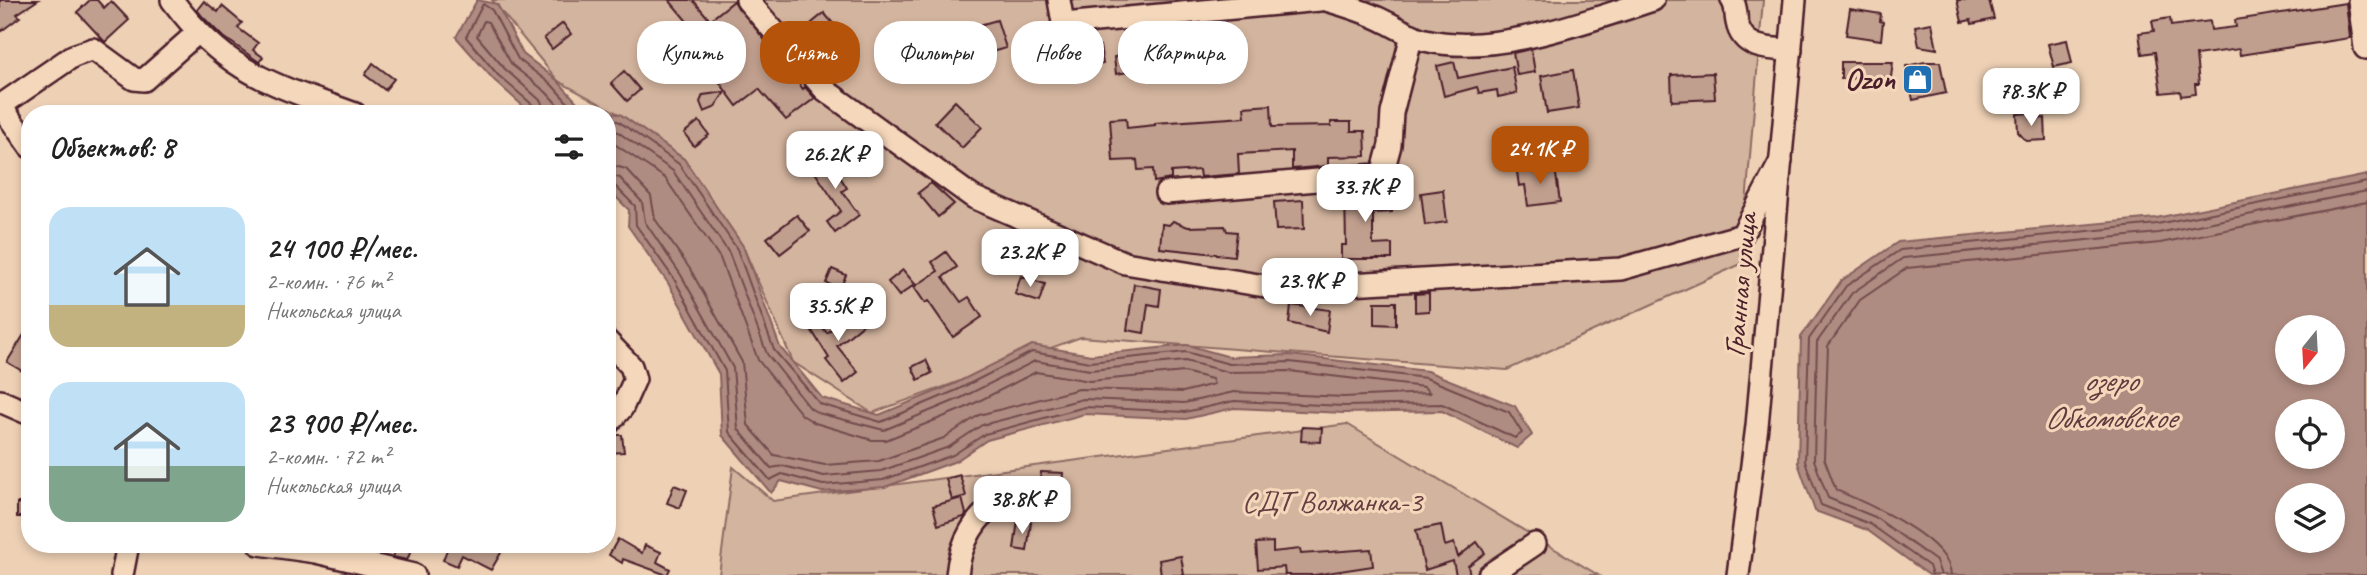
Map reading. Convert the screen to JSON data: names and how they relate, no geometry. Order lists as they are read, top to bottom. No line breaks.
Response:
{"streets":{"street":["Гранная улица"]},"water":["озеро Обкомовское"],"parks":["СДТ Волжанка-3"],"places":{"shop":["Ozon"]},"north":"bottom","page":{"chip":["Купить","Снять","Фильтры","Новое","Квартира"],"price":["78.3K ₽","24.1K ₽","26.2K ₽","33.7K ₽","23.2K ₽","23.9K ₽","35.5K ₽","38.8K ₽"],"heading":"Объектов: 8","list":[{"name":"24 100 ₽/мес.","note":"2-комн. · 76 m² · Никольская улица"},{"name":"23 900 ₽/мес.","note":"2-комн. · 72 m² · Никольская улица"}]}}
